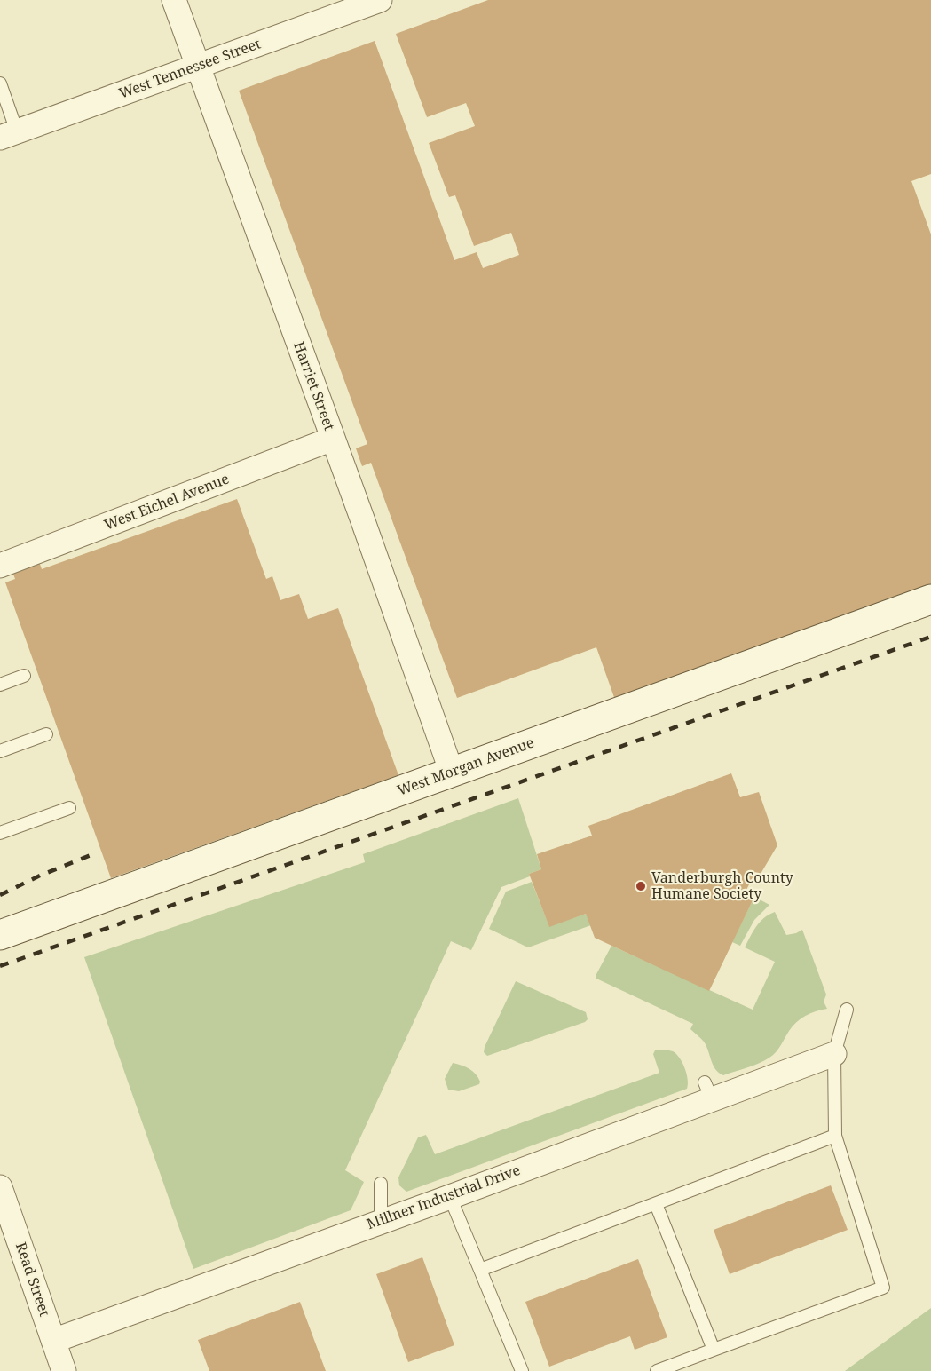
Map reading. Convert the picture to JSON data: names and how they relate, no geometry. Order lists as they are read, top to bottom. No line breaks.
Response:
{"streets":{"street":["West Tennessee Street","Harriet Street","West Eichel Avenue","West Morgan Avenue","Millner Industrial Drive","Read Street"]},"crossings":[["West Tennessee Street","Harriet Street"],["Harriet Street","West Eichel Avenue"],["Harriet Street","West Morgan Avenue"],["Millner Industrial Drive","Read Street"]],"places":["Vanderburgh County Humane Society"]}
